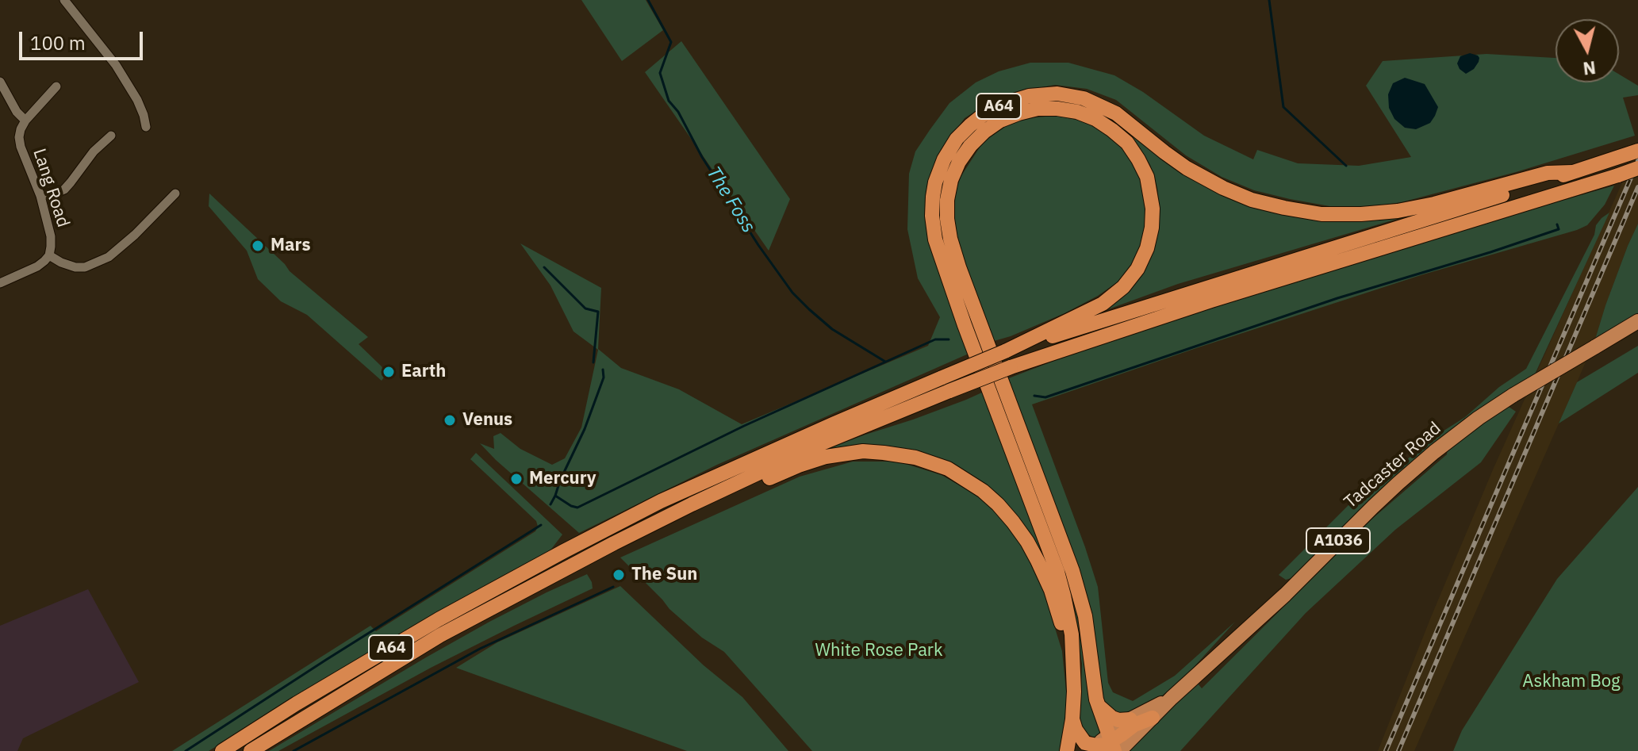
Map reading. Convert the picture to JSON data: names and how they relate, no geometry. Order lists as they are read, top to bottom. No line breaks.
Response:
{"streets":{"highway":["A64"],"main road":["Tadcaster Road","A1036"],"street":["Lang Road"]},"crossings":[["A64","Tadcaster Road"]],"water":["The Foss"],"parks":["White Rose Park","Askham Bog"],"places":["Mars","Earth","Venus","Mercury","The Sun"],"scale_bar":"100 m","north":"bottom"}
